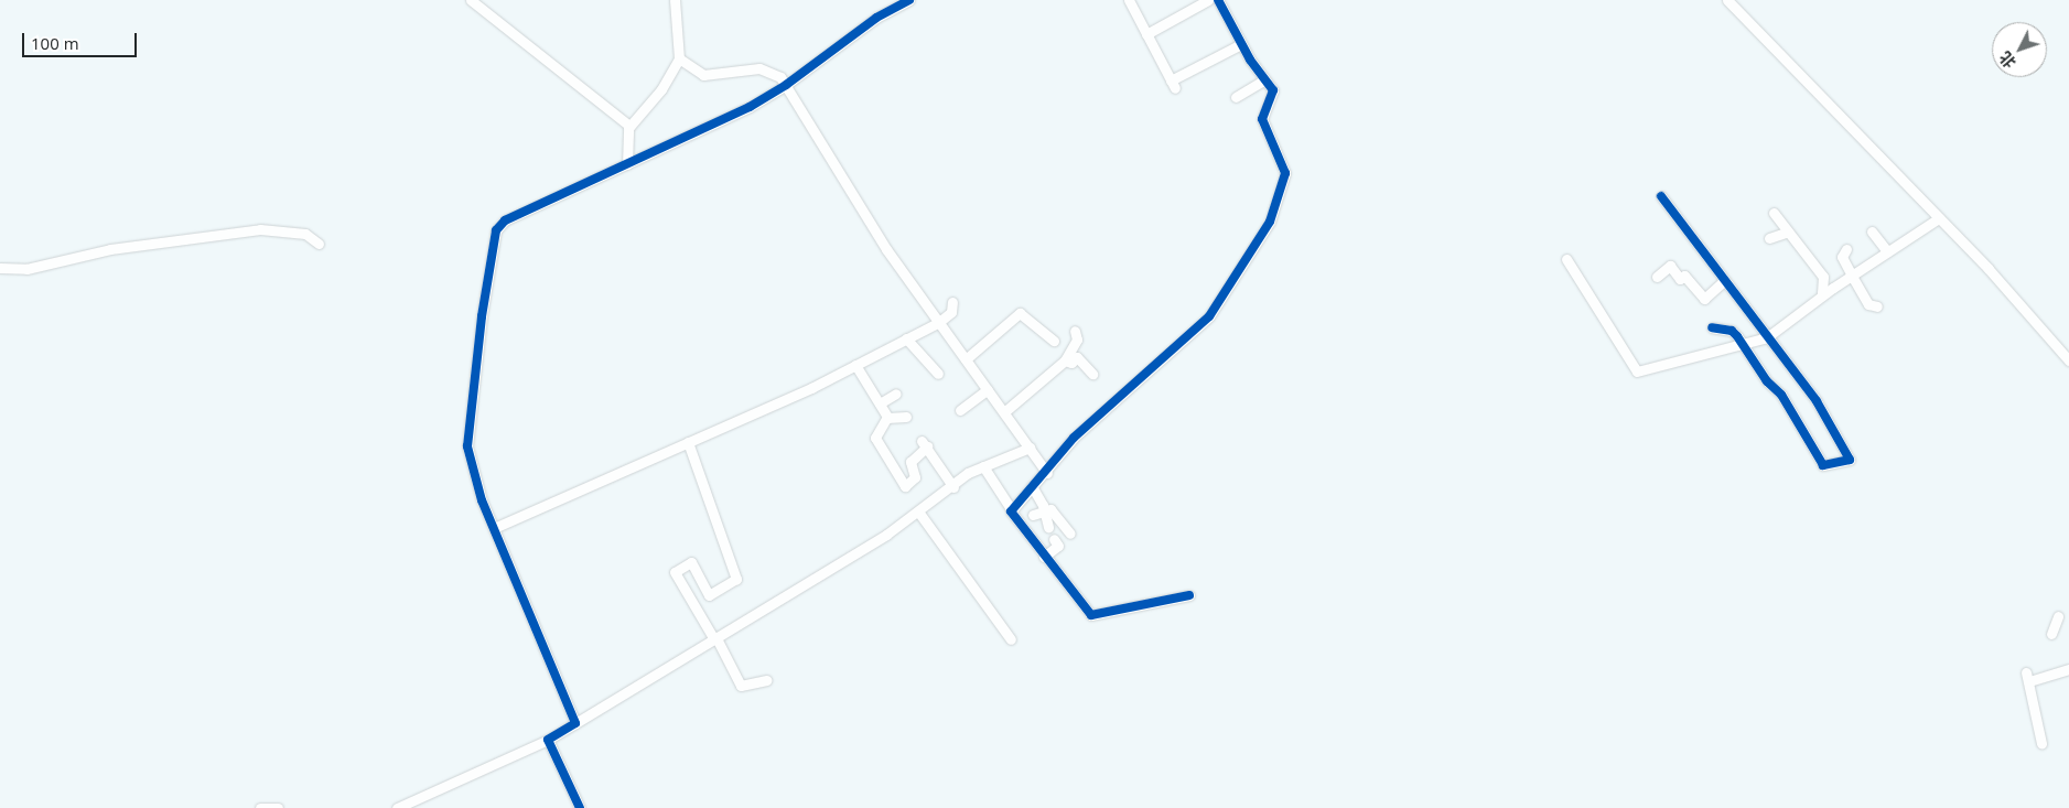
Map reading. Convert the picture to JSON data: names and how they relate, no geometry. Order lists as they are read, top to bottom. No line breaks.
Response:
{"scale_bar":"100 m","north":"bottom left"}
